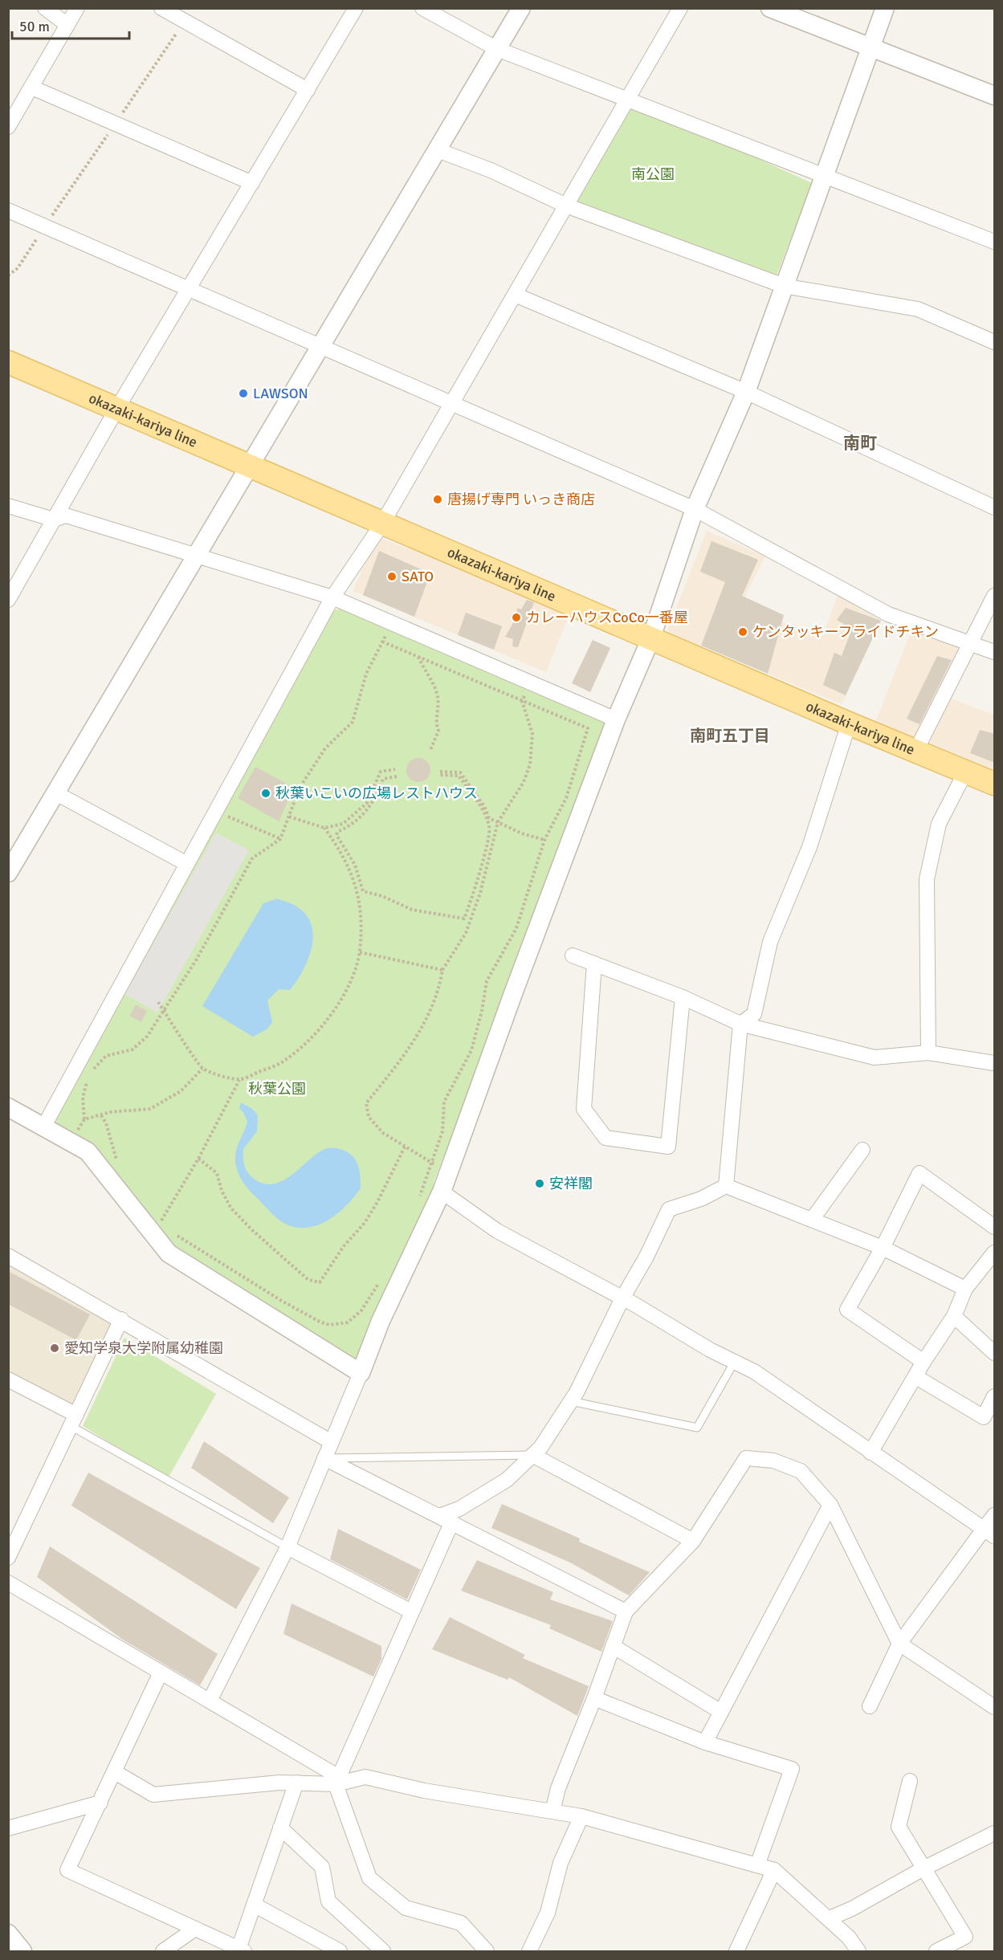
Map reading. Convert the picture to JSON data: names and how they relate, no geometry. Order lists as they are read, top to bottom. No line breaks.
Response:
{"streets":{"main road":["okazaki-kariya line"]},"districts":["南町","南町五丁目"],"parks":["南公園","秋葉公園"],"places":["LAWSON","唐揚げ専門 いっき商店","SATO","カレーハウスCoCo一番屋","ケンタッキーフライドチキン","秋葉いこいの広場レストハウス","安祥閣","愛知学泉大学附属幼稚園"],"scale_bar":"50 m"}
